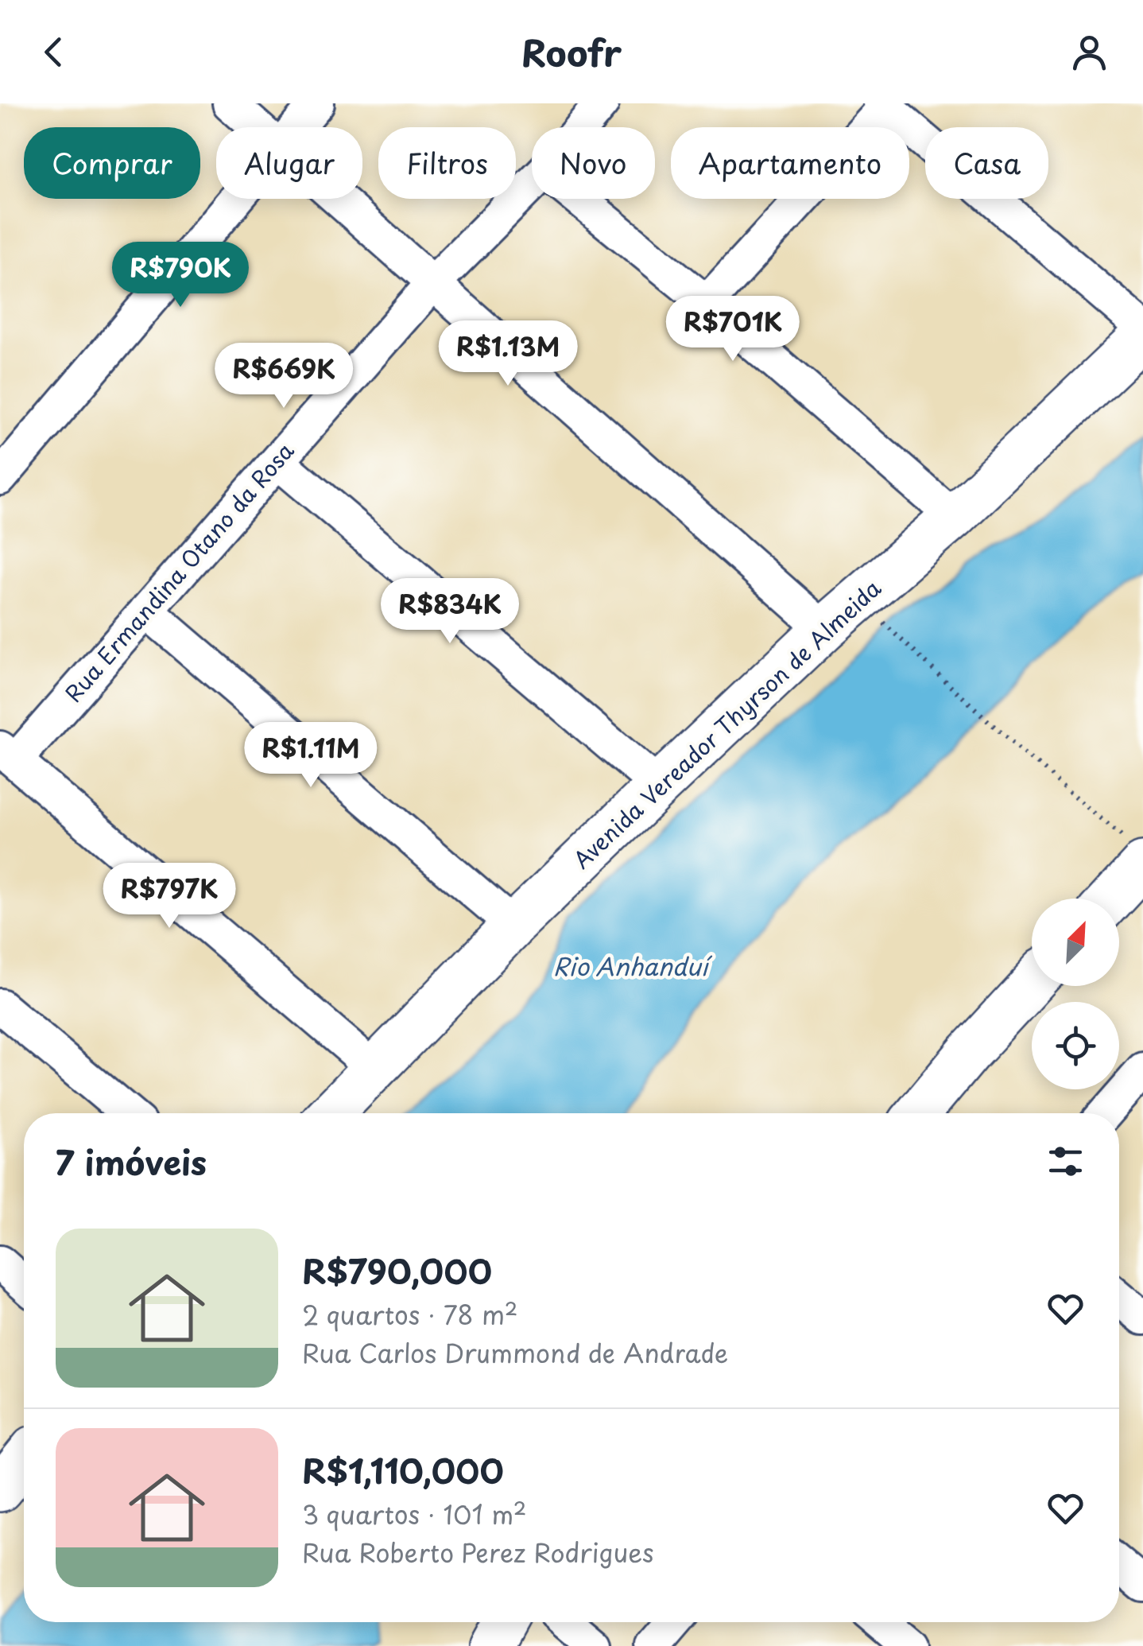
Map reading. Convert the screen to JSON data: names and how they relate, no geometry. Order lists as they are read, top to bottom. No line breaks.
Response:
{"streets":{"main road":["Avenida Vereador Thyrson de Almeida"],"street":["Rua Ermandina Otano da Rosa"]},"water":["Rio Anhanduí"],"north":"top right","page":{"header":"Roofr","chip":["Comprar","Alugar","Filtros","Novo","Apartamento","Casa"],"price":["R$790K","R$701K","R$1.13M","R$669K","R$834K","R$1.11M","R$797K"],"heading":"7 imóveis","list":[{"name":"R$790,000","note":"2 quartos · 78 m² · Rua Carlos Drummond de Andrade"},{"name":"R$1,110,000","note":"3 quartos · 101 m² · Rua Roberto Perez Rodrigues"}]}}
